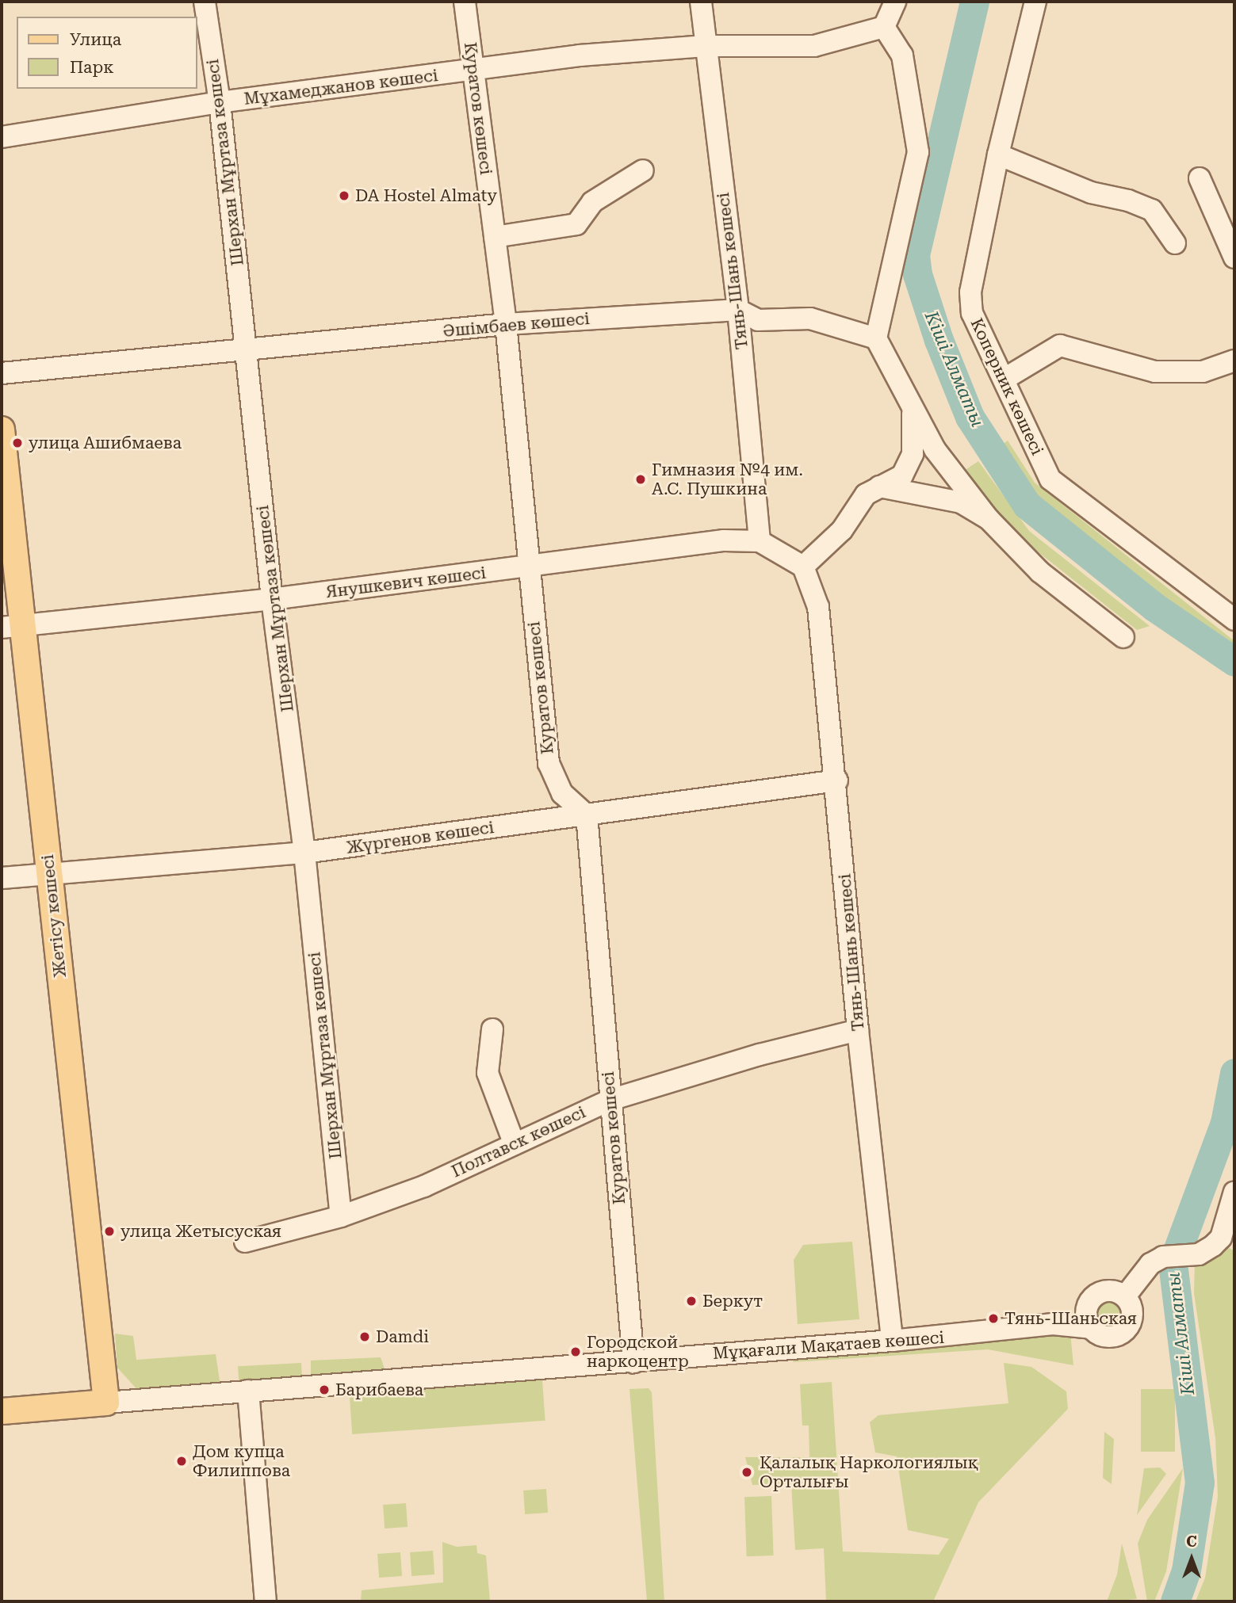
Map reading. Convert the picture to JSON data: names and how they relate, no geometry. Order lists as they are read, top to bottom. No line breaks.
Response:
{"streets":{"main road":["Жетісу көшесі"],"street":["Мұхамеджанов көшесі","Куратов көшесі","Шерхан Мұртаза көшесі","Тянь-Шань көшесі","Әшімбаев көшесі","Коперник көшесі","Янушкевич көшесі","Жүргенов көшесі","Полтавск көшесі","Мұқағали Мақатаев көшесі"]},"crossings":[["Мұхамеджанов көшесі","Куратов көшесі"],["Мұхамеджанов көшесі","Шерхан Мұртаза көшесі"],["Мұхамеджанов көшесі","Тянь-Шань көшесі"],["Куратов көшесі","Әшімбаев көшесі"],["Куратов көшесі","Янушкевич көшесі"],["Куратов көшесі","Жүргенов көшесі"],["Куратов көшесі","Полтавск көшесі"],["Куратов көшесі","Мұқағали Мақатаев көшесі"],["Шерхан Мұртаза көшесі","Әшімбаев көшесі"],["Шерхан Мұртаза көшесі","Янушкевич көшесі"],["Шерхан Мұртаза көшесі","Жүргенов көшесі"],["Шерхан Мұртаза көшесі","Полтавск көшесі"],["Тянь-Шань көшесі","Әшімбаев көшесі"],["Тянь-Шань көшесі","Янушкевич көшесі"],["Тянь-Шань көшесі","Жүргенов көшесі"],["Тянь-Шань көшесі","Полтавск көшесі"],["Тянь-Шань көшесі","Мұқағали Мақатаев көшесі"],["Янушкевич көшесі","Жетісу көшесі"],["Жүргенов көшесі","Жетісу көшесі"],["Жетісу көшесі","Мұқағали Мақатаев көшесі"]],"water":["Кіші Алматы"],"places":["DA Hostel Almaty","улица Ашибмаева","Гимназия №4 им. А.С. Пушкина","улица Жетысуская","Беркут","Тянь-Шаньская","Damdi","Городской наркоцентр","Барибаева","Дом купца Филиппова","Қалалық Наркологиялық Орталығы"],"legend":["Улица","Парк"],"north":"top"}
